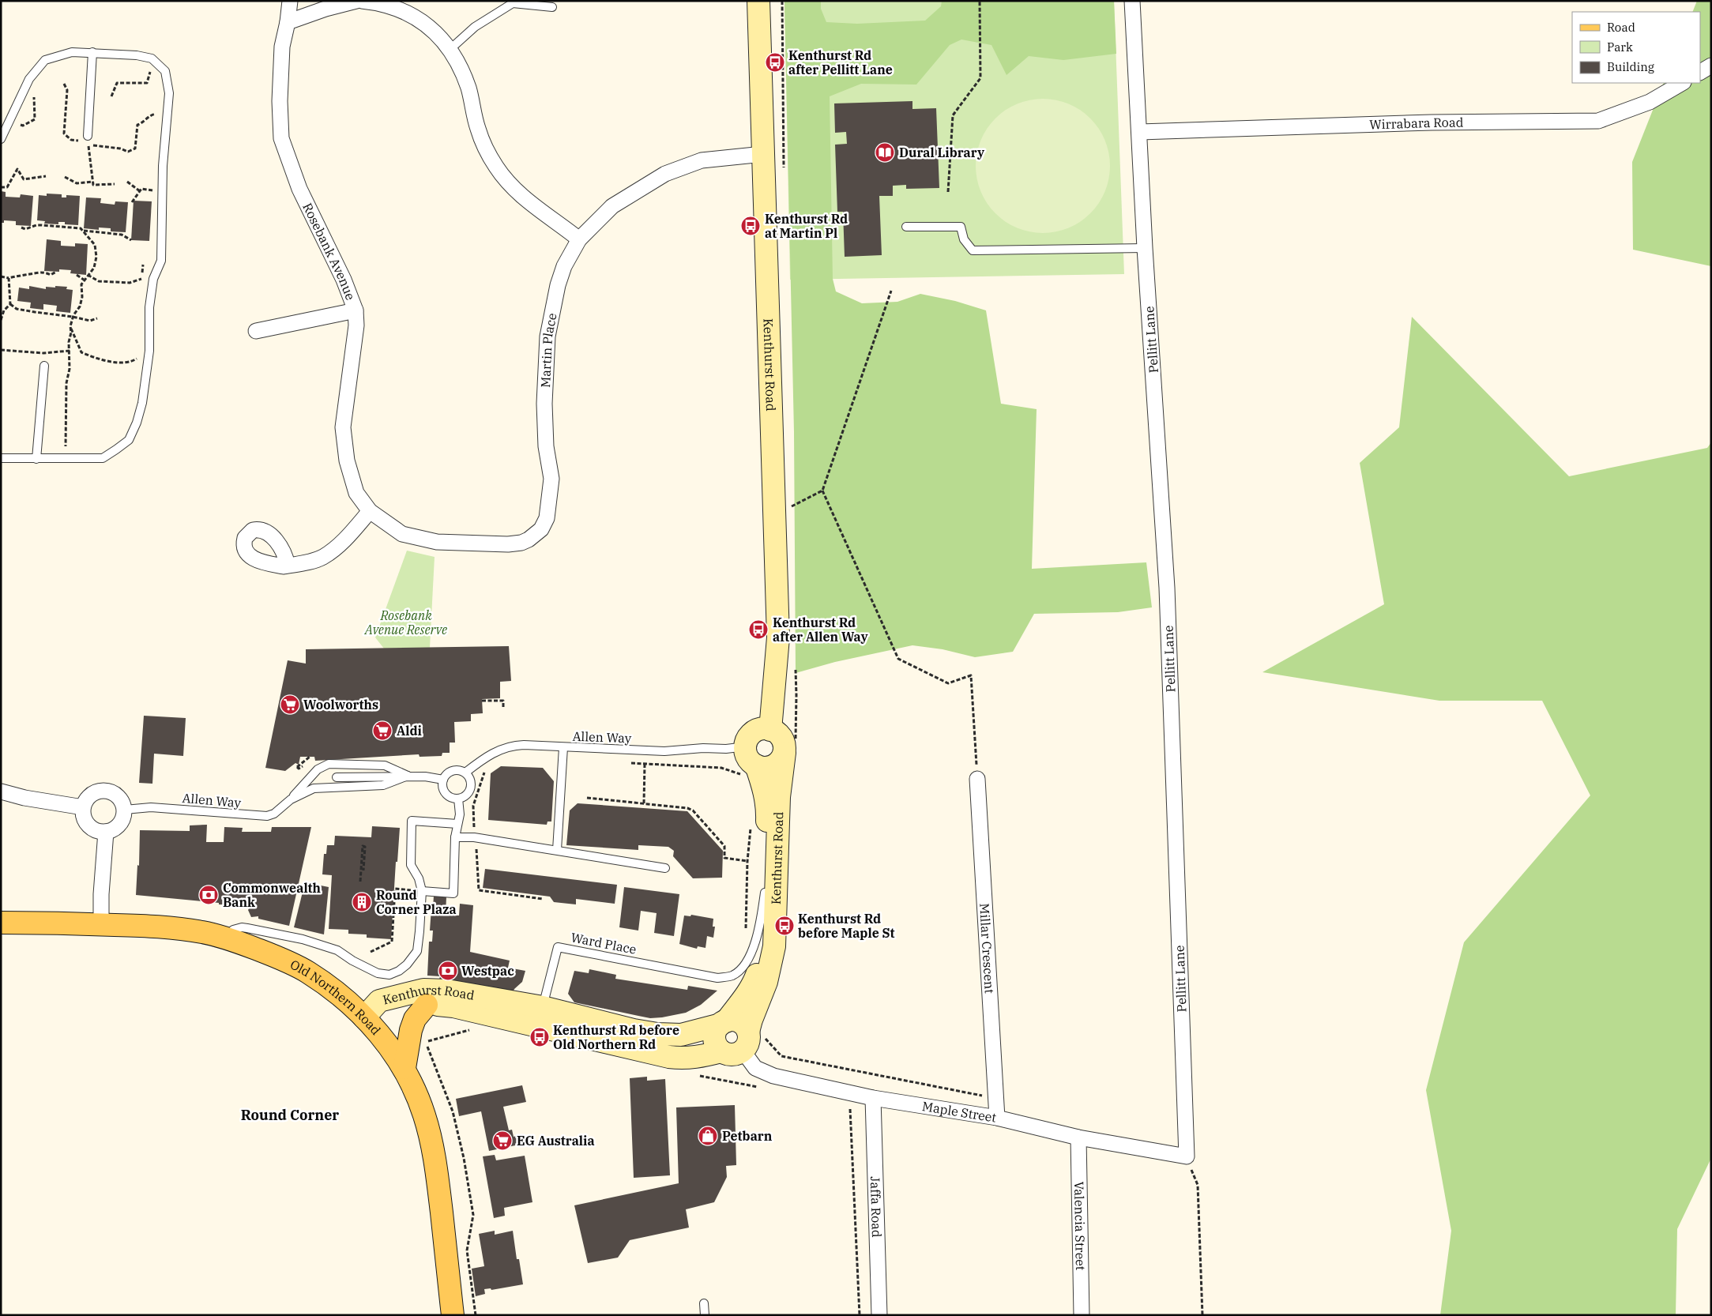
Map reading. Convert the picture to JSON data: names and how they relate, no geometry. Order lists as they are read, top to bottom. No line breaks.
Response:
{"streets":{"main road":["Kenthurst Road","Old Northern Road"],"street":["Wirrabara Road","Rosebank Avenue","Pellitt Lane","Martin Place","Millar Crescent","Maple Street","Jaffa Road","Valencia Street"],"lane":["Allen Way","Ward Place"]},"crossings":[["Wirrabara Road","Pellitt Lane"],["Rosebank Avenue","Martin Place"],["Pellitt Lane","Maple Street"],["Martin Place","Kenthurst Road"],["Kenthurst Road","Allen Way"],["Kenthurst Road","Ward Place"],["Kenthurst Road","Old Northern Road"],["Kenthurst Road","Maple Street"],["Millar Crescent","Maple Street"],["Maple Street","Jaffa Road"],["Maple Street","Valencia Street"]],"districts":["Round Corner"],"parks":["Rosebank Avenue Reserve"],"places":{"bus stop":["Kenthurst Rd after Pellitt Lane","Kenthurst Rd at Martin Pl","Kenthurst Rd after Allen Way","Kenthurst Rd before Maple St","Kenthurst Rd before Old Northern Rd"],"library":["Dural Library"],"supermarket":["Woolworths","Aldi","EG Australia"],"bank":["Commonwealth Bank","Westpac"],"building":["Round Corner Plaza"],"shop":["Petbarn"]},"legend":["Road","Park","Building"]}
